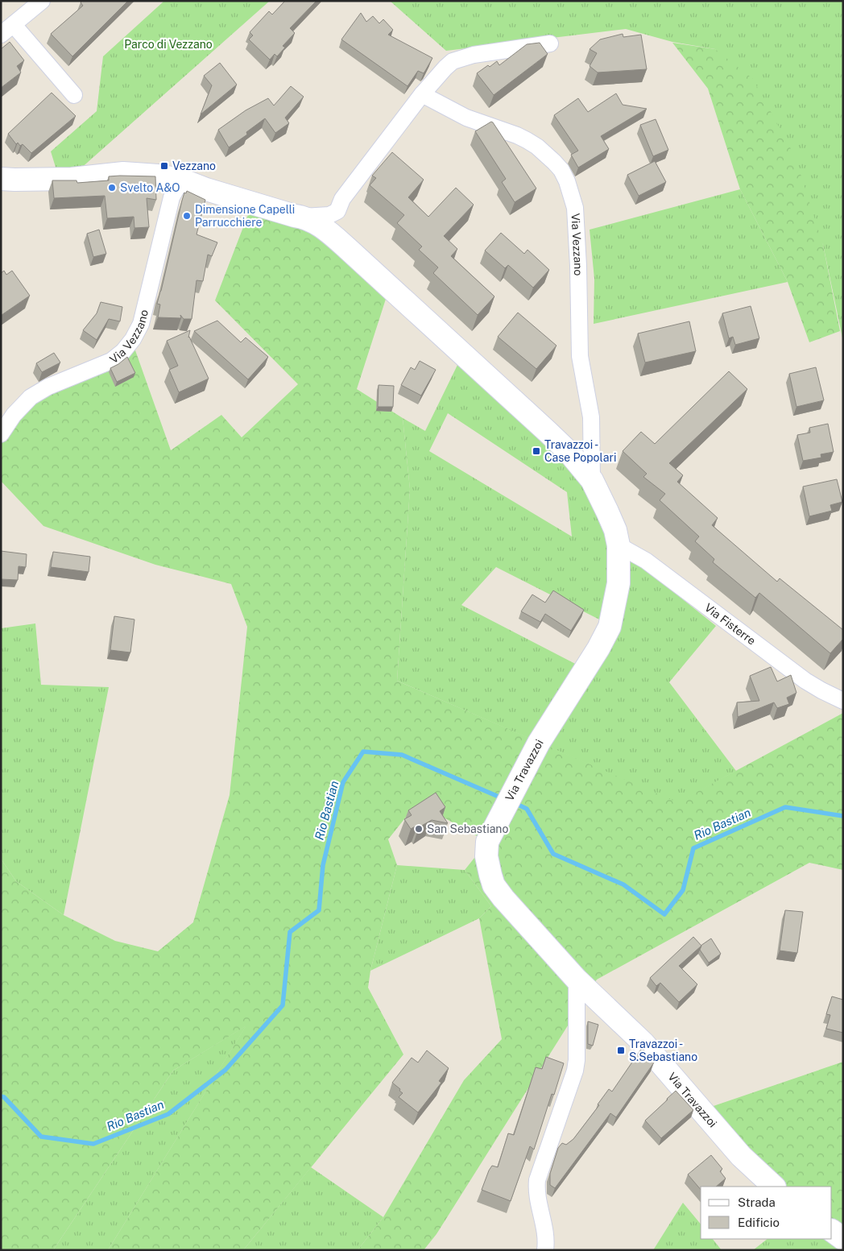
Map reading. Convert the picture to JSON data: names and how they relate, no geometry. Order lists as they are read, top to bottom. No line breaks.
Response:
{"streets":{"street":["Via Vezzano","Via Fisterre","Via Travazzoi"]},"crossings":[["Via Vezzano","Via Fisterre"],["Via Vezzano","Via Travazzoi"],["Via Fisterre","Via Travazzoi"]],"water":["Rio Bastian"],"parks":["Parco di Vezzano"],"places":{"transit":["Vezzano","Travazzoi - Case Popolari","Travazzoi - S.Sebastiano"],"other":["Svelto A&O","Dimensione Capelli Parrucchiere","San Sebastiano"]},"legend":["Strada","Edificio"]}
